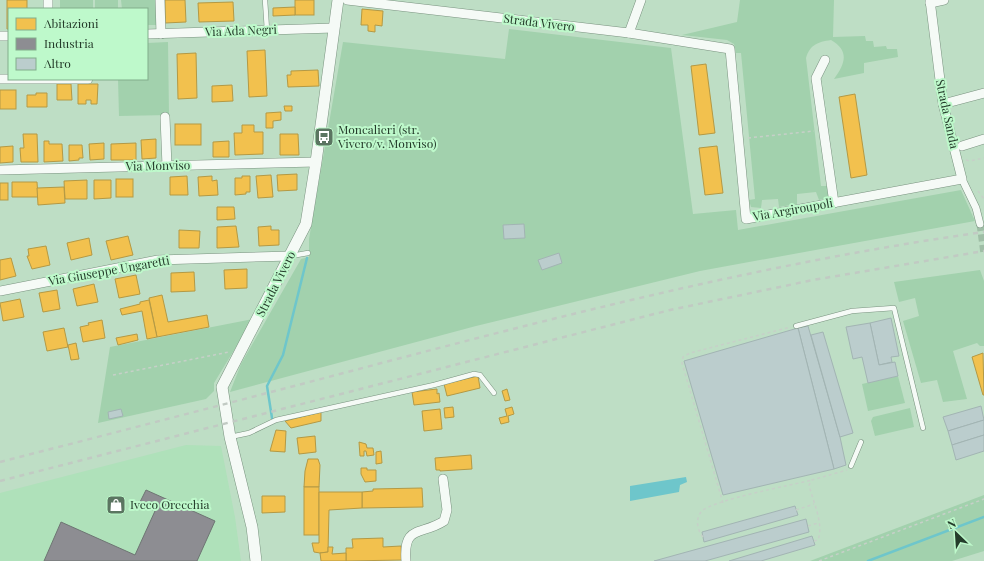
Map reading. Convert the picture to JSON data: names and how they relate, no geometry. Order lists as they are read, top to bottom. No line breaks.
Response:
{"streets":{"street":["Strada Vivero","Via Ada Negri","Strada Sanda","Via Monviso","Via Argiroupoli","Via Giuseppe Ungaretti"]},"crossings":[["Strada Vivero","Via Ada Negri"],["Strada Vivero","Via Monviso"],["Strada Vivero","Via Argiroupoli"],["Strada Vivero","Via Giuseppe Ungaretti"],["Strada Sanda","Via Argiroupoli"]],"places":{"bus stop":["Moncalieri (str. Vivero/v. Monviso)"],"shop":["Iveco Orecchia"]},"legend":["Abitazioni","Industria","Altro"],"north":"top left"}
